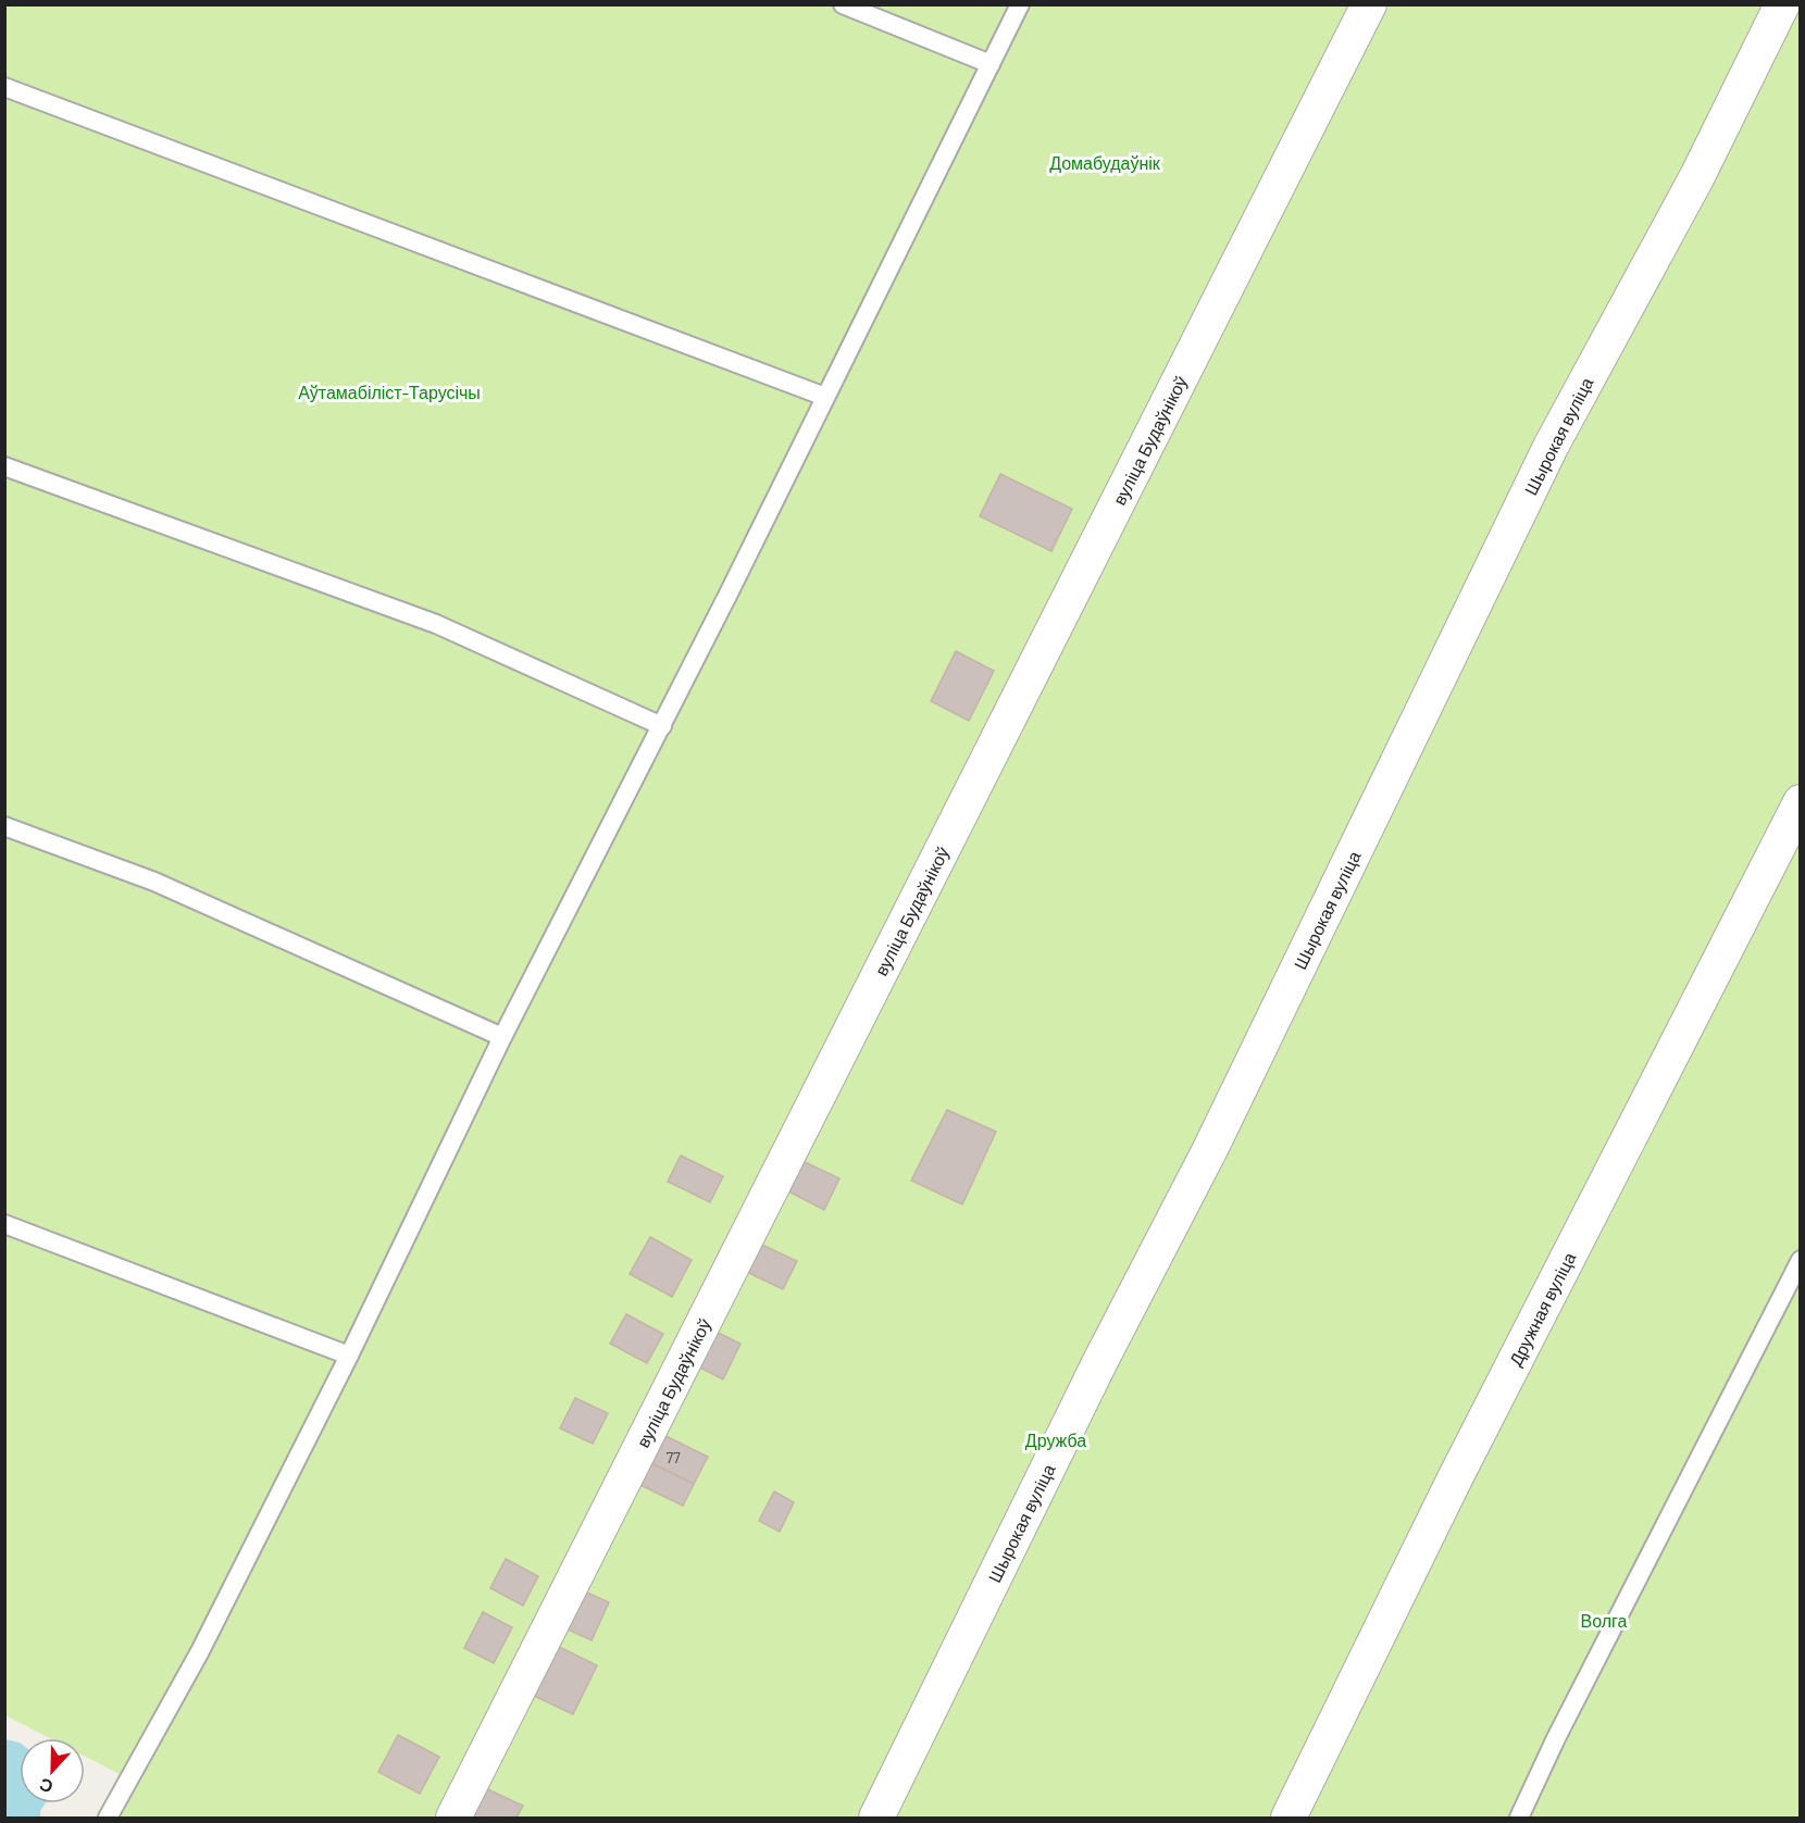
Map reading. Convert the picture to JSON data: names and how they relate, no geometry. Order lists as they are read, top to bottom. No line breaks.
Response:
{"streets":{"street":["Шырокая вуліца","вуліца Будаўнікоў","Дружная вуліца"]},"parks":["Домабудаўнік","Аўтамабіліст-Тарусічы","Дружба","Волга"],"house_numbers":["77"],"north":"bottom"}
